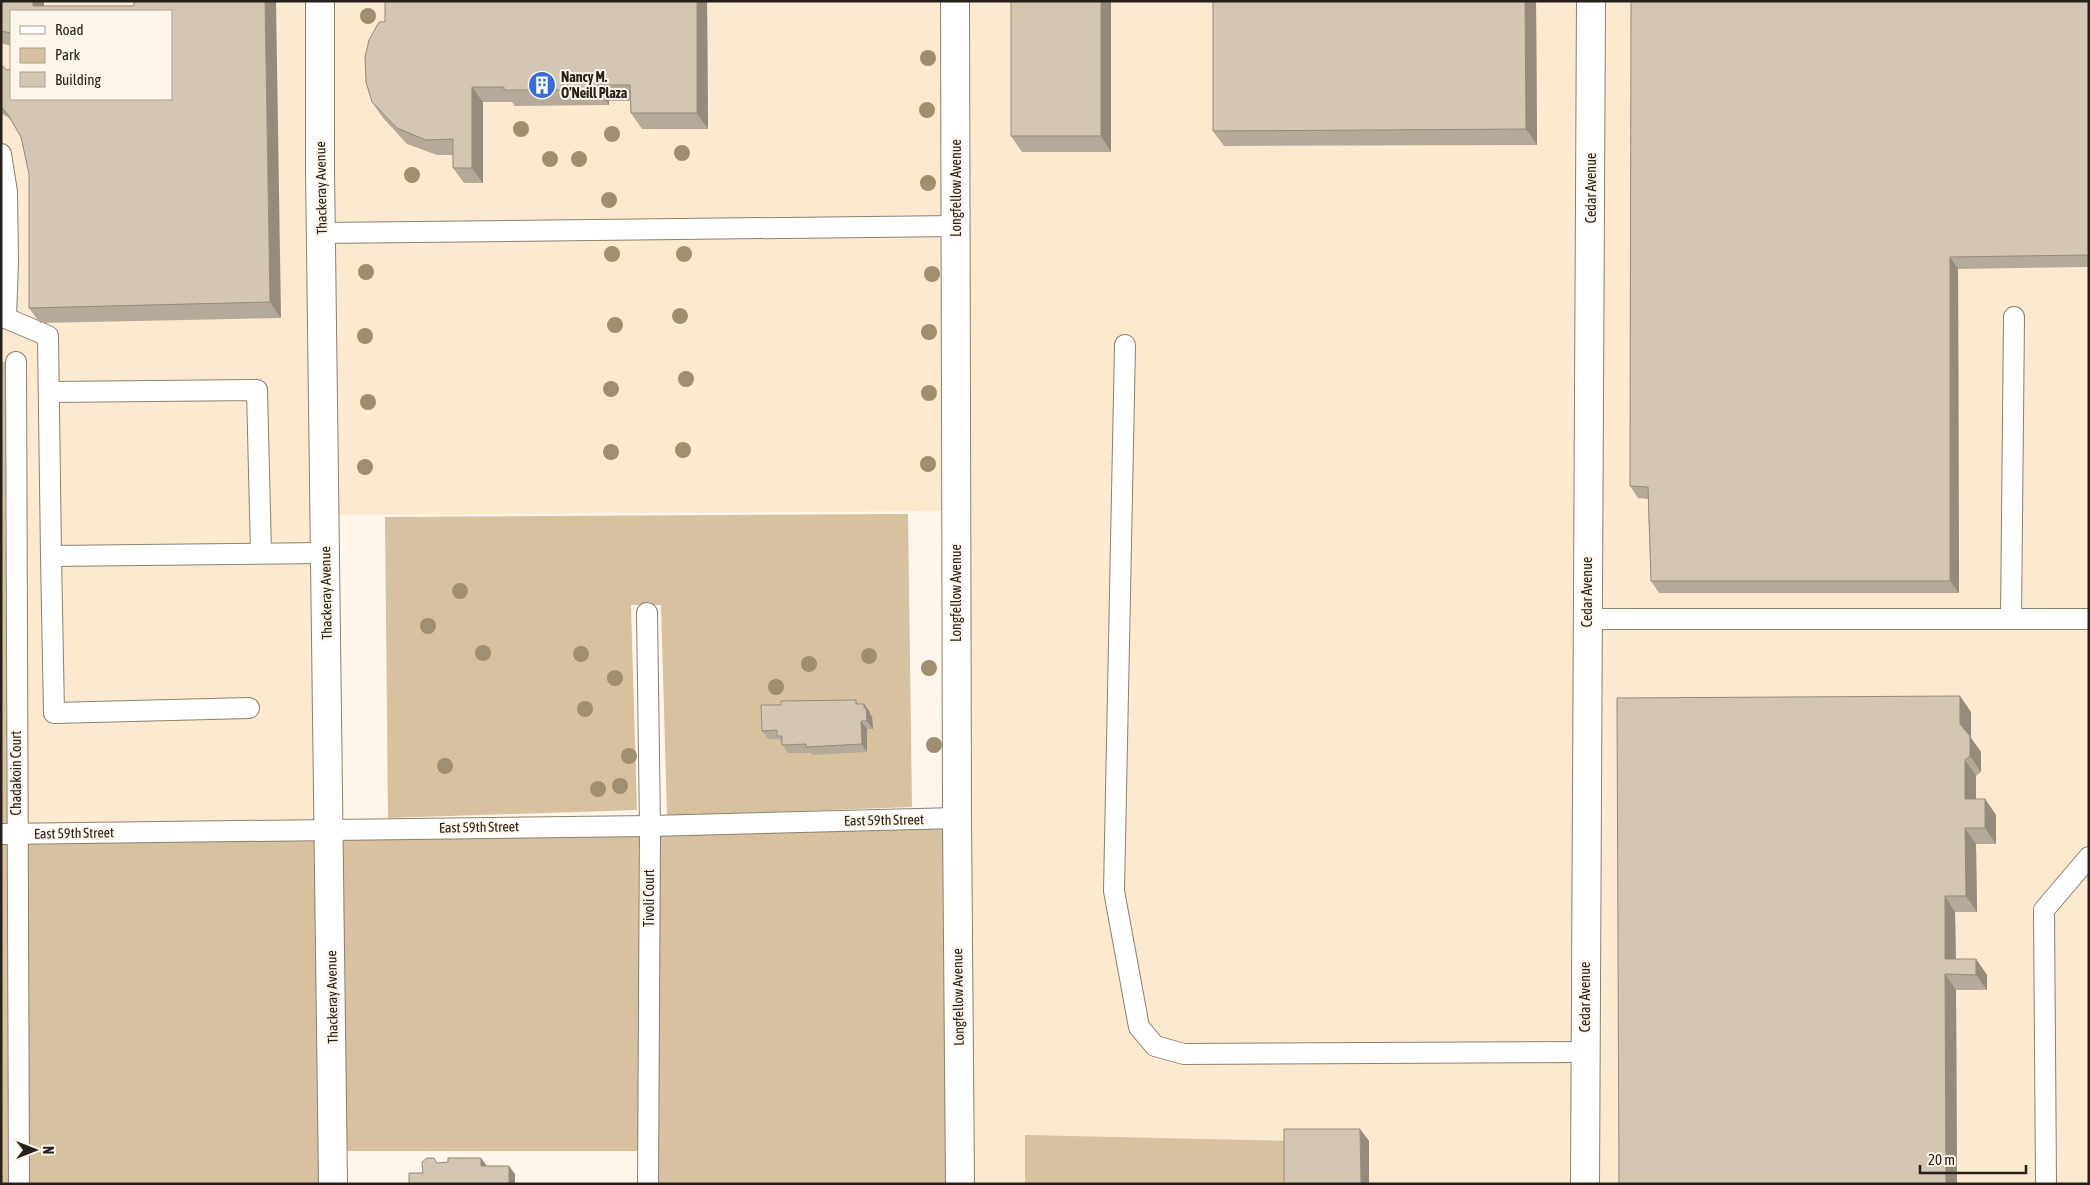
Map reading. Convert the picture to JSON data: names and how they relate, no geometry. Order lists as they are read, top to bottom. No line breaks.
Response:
{"streets":{"street":["Thackeray Avenue","Longfellow Avenue","Cedar Avenue"],"lane":["Chadakoin Court","East 59th Street","Tivoli Court"]},"crossings":[["Thackeray Avenue","East 59th Street"],["Longfellow Avenue","East 59th Street"],["Chadakoin Court","East 59th Street"],["East 59th Street","Tivoli Court"]],"places":{"building":["Nancy M. O'Neill Plaza"]},"legend":["Road","Park","Building"],"scale_bar":"20 m","north":"right"}
